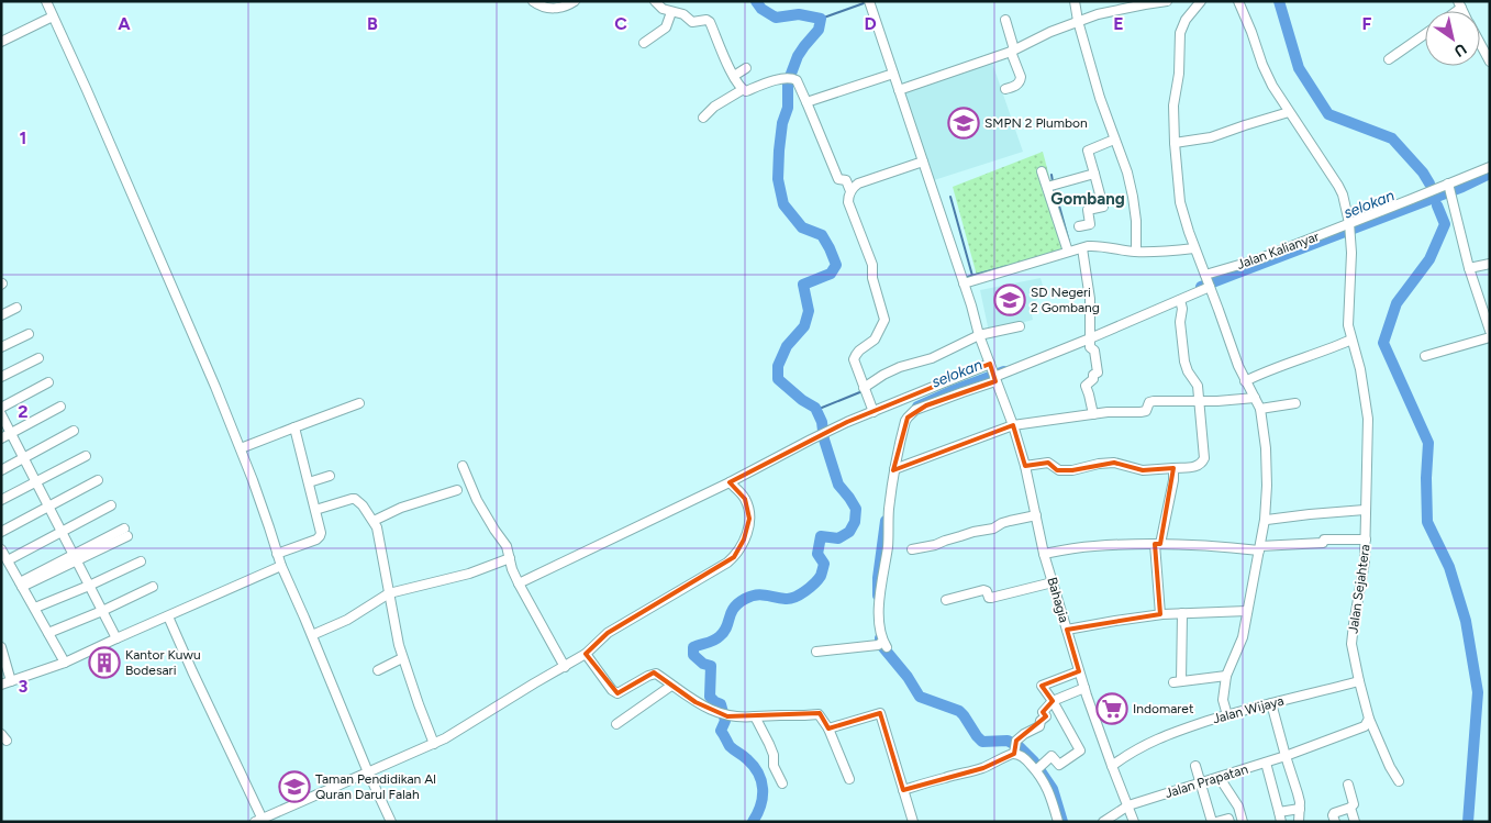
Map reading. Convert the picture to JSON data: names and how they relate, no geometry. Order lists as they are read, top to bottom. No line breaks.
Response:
{"streets":{"street":["Jalan Kalianyar","Jalan Sejahtera","Bahagia","Jalan Wijaya","Jalan Prapatan"]},"crossings":[["Jalan Kalianyar","Jalan Sejahtera"],["Jalan Kalianyar","Bahagia"],["Jalan Sejahtera","Jalan Wijaya"],["Bahagia","Jalan Wijaya"],["Bahagia","Jalan Prapatan"]],"districts":["Gombang"],"water":["selokan"],"places":{"school or university":["SMPN 2 Plumbon","SD Negeri 2 Gombang","Taman Pendidikan Al Quran Darul Falah"],"building":["Kantor Kuwu Bodesari"],"supermarket":["Indomaret"]},"north":"bottom right","grid":{"columns":["A","B","C","D","E","F"],"rows":["1","2","3"]}}
